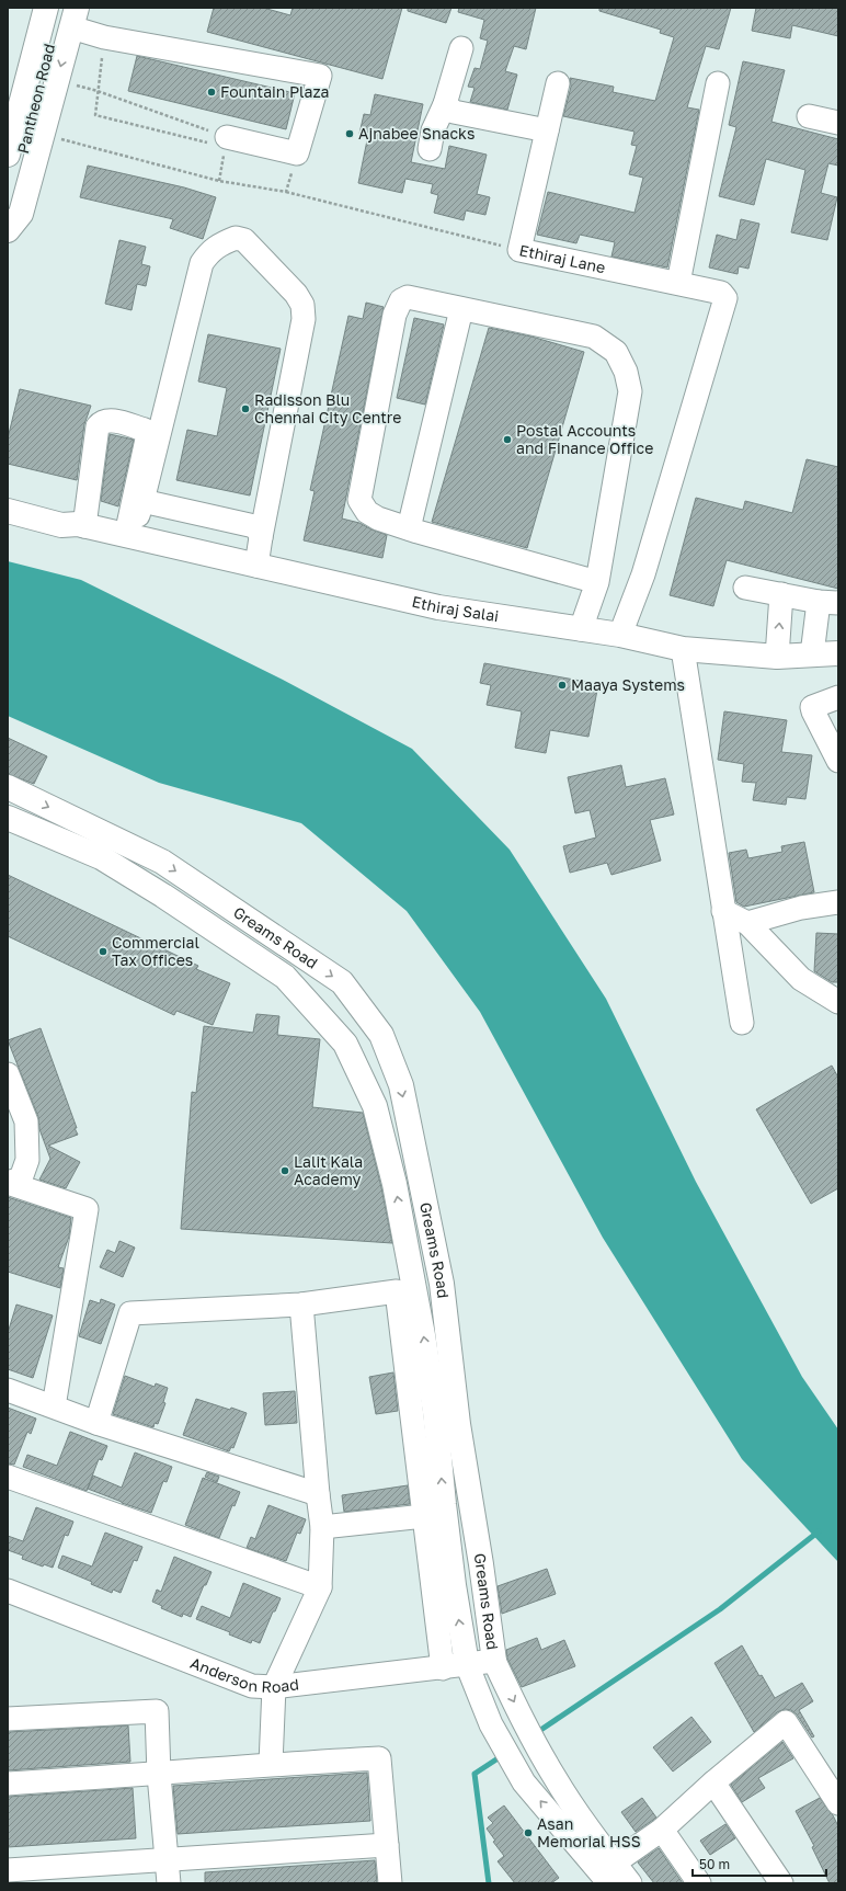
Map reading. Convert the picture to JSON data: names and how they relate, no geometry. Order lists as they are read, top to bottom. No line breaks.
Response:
{"streets":{"main road":["Pantheon Road","Ethiraj Salai","Greams Road"],"street":["Ethiraj Lane","Anderson Road"]},"crossings":[["Ethiraj Lane","Ethiraj Salai"],["Greams Road","Anderson Road"]],"places":["Fountain Plaza","Ajnabee Snacks","Radisson Blu Chennai City Centre","Postal Accounts and Finance Office","Maaya Systems","Commercial Tax Offices","Lalit Kala Academy","Asan Memorial HSS"],"scale_bar":"50 m"}
